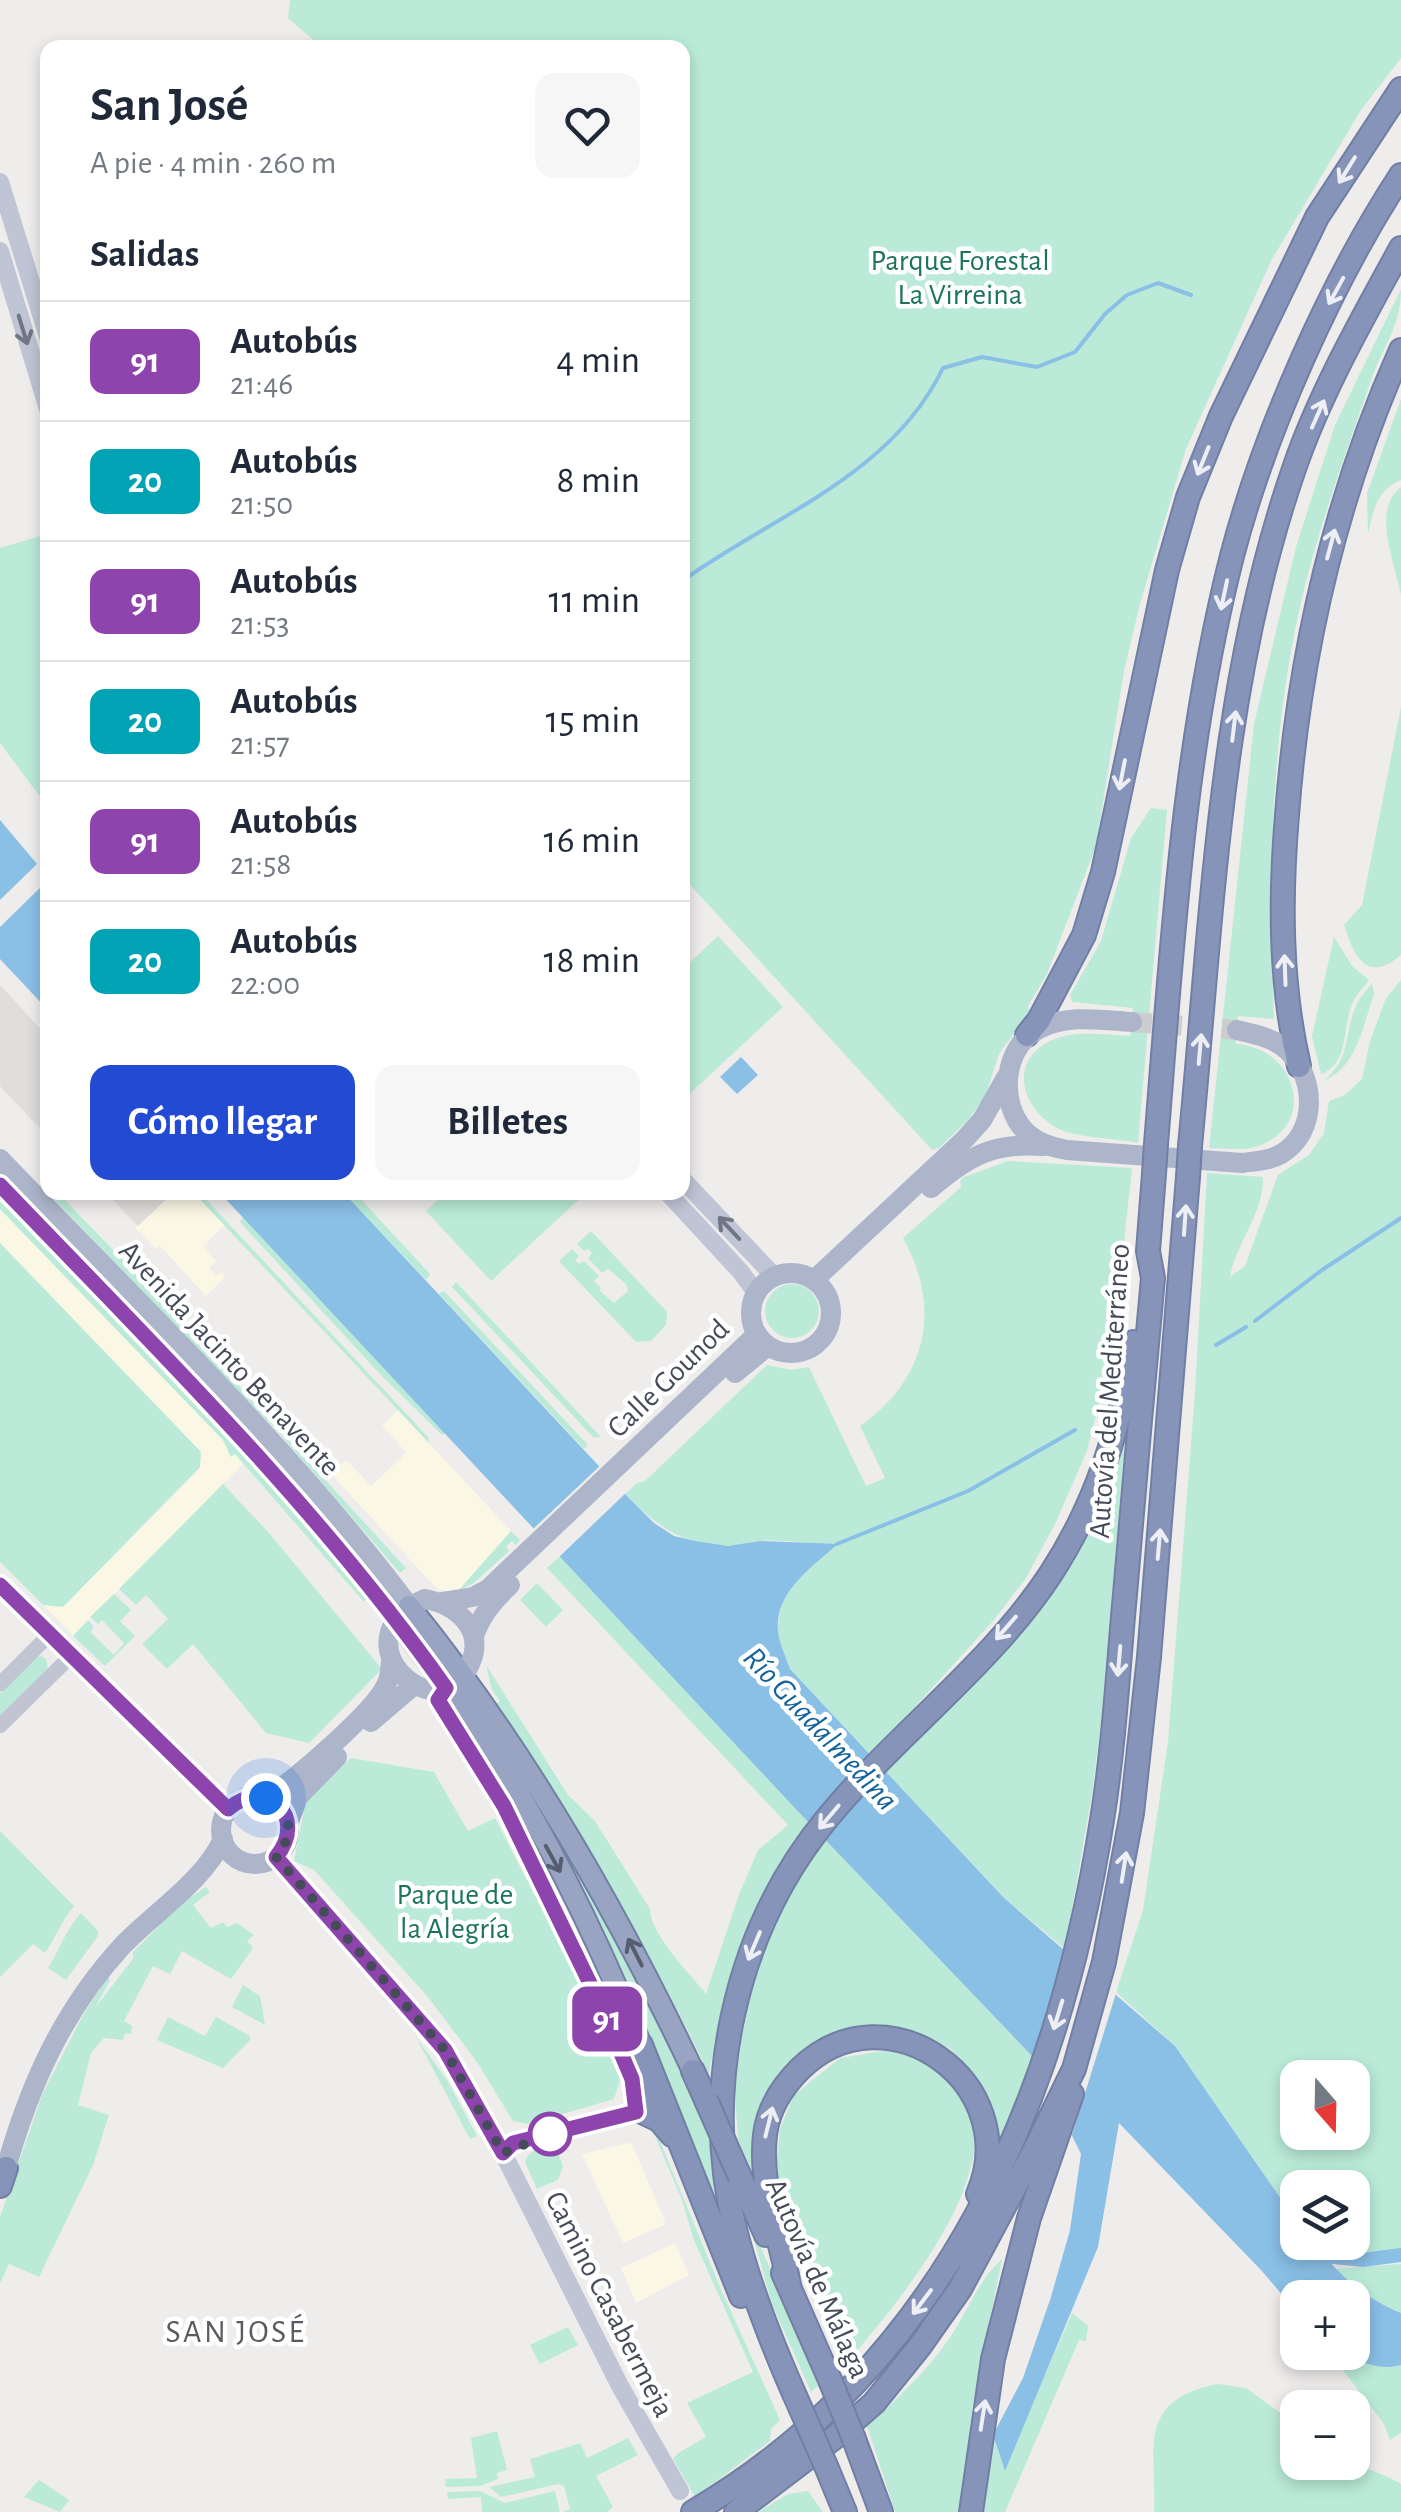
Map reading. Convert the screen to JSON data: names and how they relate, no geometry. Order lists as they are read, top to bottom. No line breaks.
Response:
{"streets":{"highway":["Avenida Jacinto Benavente","Autovía del Mediterráneo","Autovía de Málaga"],"main road":["Calle Gounod","Camino Casabermeja"]},"crossings":[["Avenida Jacinto Benavente","Autovía de Málaga"]],"districts":["SAN JOSÉ"],"water":["Río Guadalmedina"],"parks":["Parque Forestal La Virreina","Parque de la Alegría"],"lines":["bus line 91"],"north":"bottom","page":{"on_map":"91","heading":[["San José","A pie · 4 min · 260 m"],"Salidas"],"list":[{"mark":"91","name":"Autobús","note":"21:46","value":"4 min"},{"mark":"20","name":"Autobús","note":"21:50","value":"8 min"},{"mark":"91","name":"Autobús","note":"21:53","value":"11 min"},{"mark":"20","name":"Autobús","note":"21:57","value":"15 min"},{"mark":"91","name":"Autobús","note":"21:58","value":"16 min"},{"mark":"20","name":"Autobús","note":"22:00","value":"18 min"}],"buttons":["Cómo llegar","Billetes"],"map_buttons":["+","−"]}}
